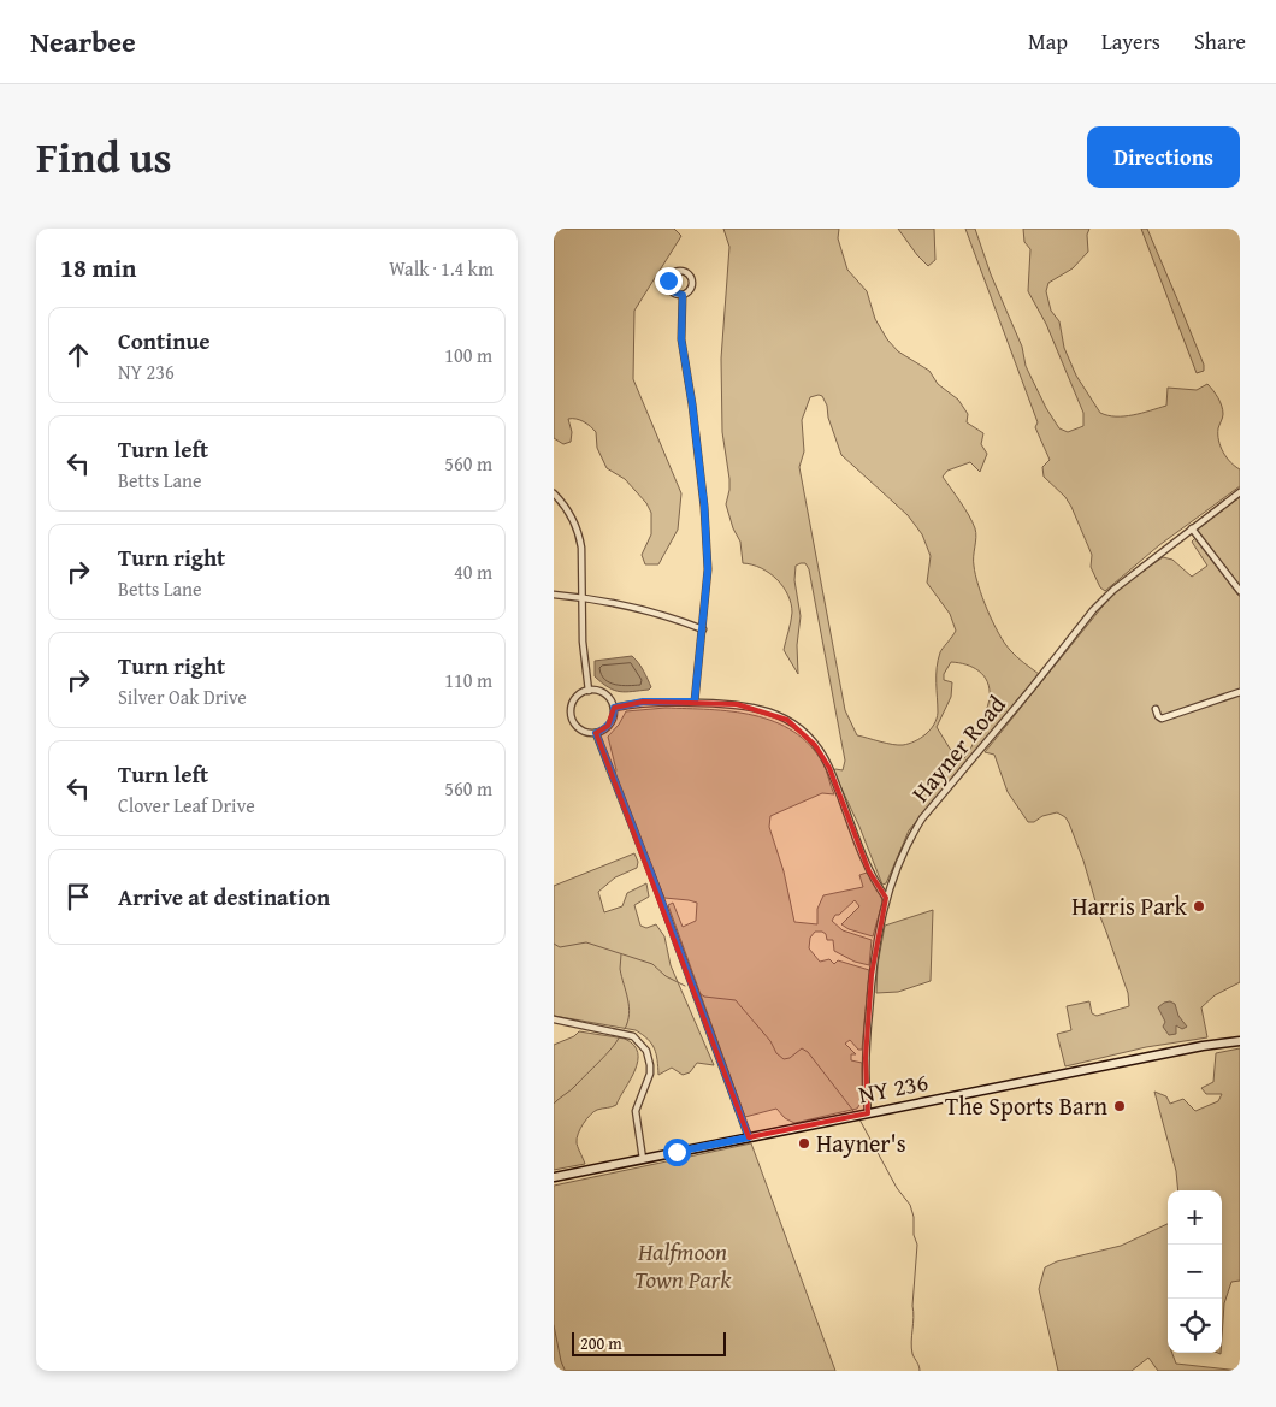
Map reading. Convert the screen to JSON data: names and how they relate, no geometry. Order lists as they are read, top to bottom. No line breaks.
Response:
{"streets":{"main road":["NY 236"],"street":["Hayner Road"]},"crossings":[["Hayner Road","NY 236"]],"parks":["Halfmoon Town Park"],"places":["Harris Park","The Sports Barn","Hayner's"],"scale_bar":"200 m","page":{"header":"Nearbee","nav":["Map","Layers","Share"],"title":"Find us","buttons":"Directions","heading":["18 min","Walk · 1.4 km"],"list":[["Continue","NY 236","100 m"],["Turn left","Betts Lane","560 m"],["Turn right","Betts Lane","40 m"],["Turn right","Silver Oak Drive","110 m"],["Turn left","Clover Leaf Drive","560 m"],"Arrive at destination"],"map_buttons":["+","−"],"scale":"200 m"}}
